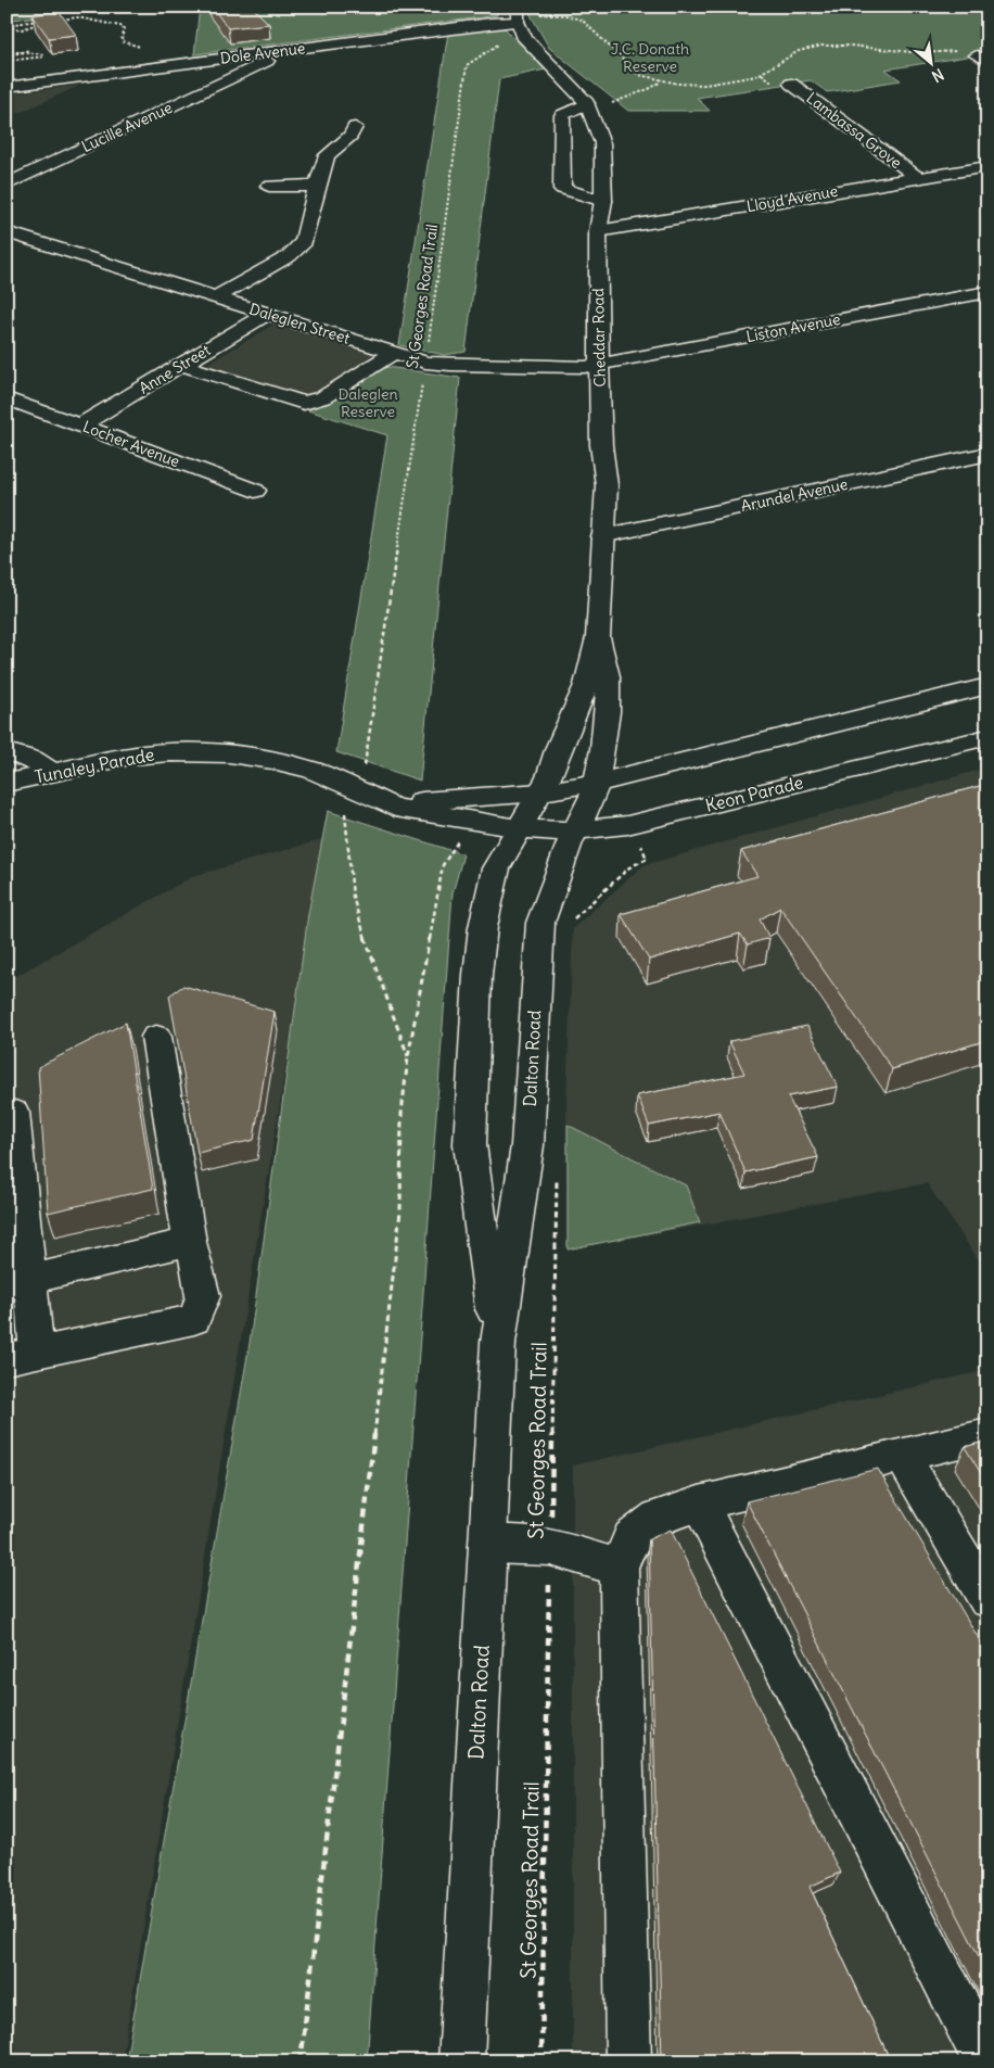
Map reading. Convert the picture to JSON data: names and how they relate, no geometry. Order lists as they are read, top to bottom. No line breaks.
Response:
{"streets":{"street":["Dole Avenue","Lucille Avenue","Lambassa Grove","Lloyd Avenue","Daleglen Street","Liston Avenue","Cheddar Road","Anne Street","Locher Avenue","Arundel Avenue","Tunaley Parade","Keon Parade","Dalton Road"],"path":["St Georges Road Trail"]},"crossings":[["Dole Avenue","Lucille Avenue"],["Dole Avenue","St Georges Road Trail"],["Dole Avenue","Cheddar Road"],["Lambassa Grove","Lloyd Avenue"],["Lloyd Avenue","Cheddar Road"],["St Georges Road Trail","Daleglen Street"],["Daleglen Street","Liston Avenue"],["Daleglen Street","Cheddar Road"],["Daleglen Street","Anne Street"],["Liston Avenue","Cheddar Road"],["Cheddar Road","Arundel Avenue"],["Cheddar Road","Tunaley Parade"],["Cheddar Road","Dalton Road"],["Anne Street","Locher Avenue"],["Tunaley Parade","Keon Parade"],["Tunaley Parade","Dalton Road"],["Keon Parade","Dalton Road"]],"parks":["J.C. Donath Reserve","Daleglen Reserve"],"north":"bottom right"}
